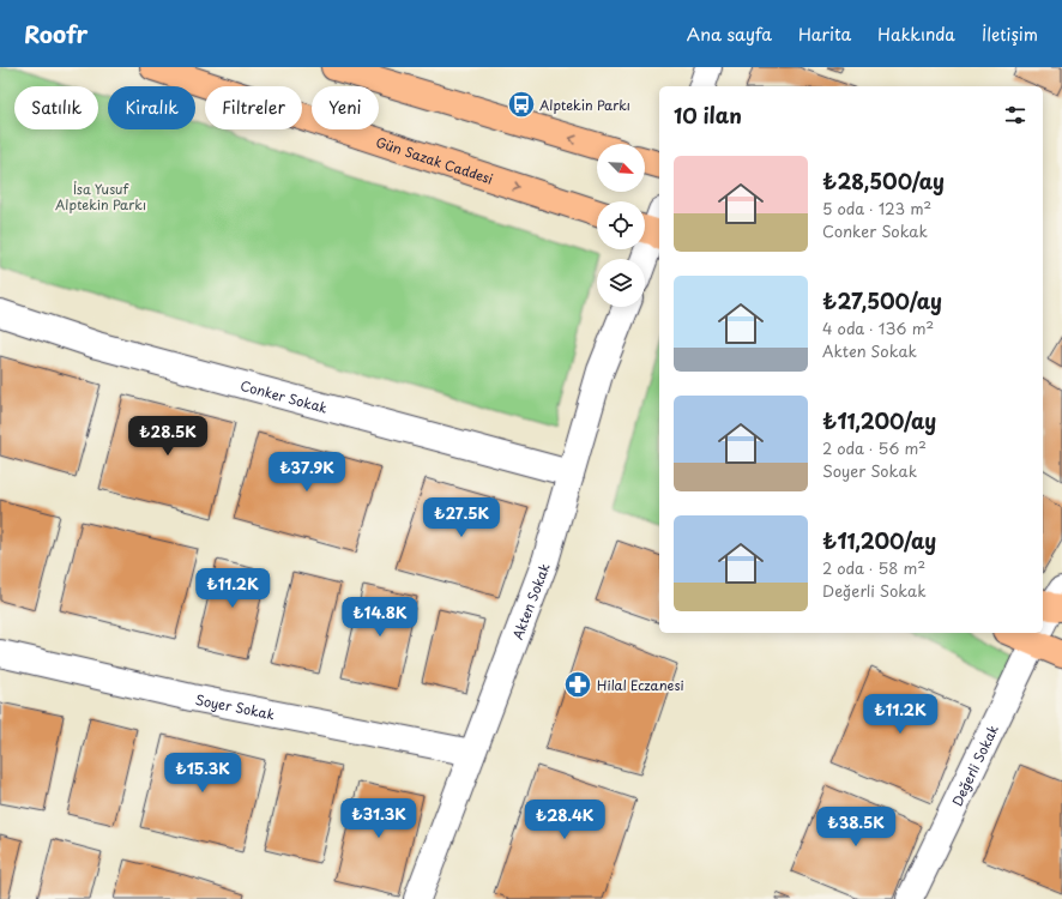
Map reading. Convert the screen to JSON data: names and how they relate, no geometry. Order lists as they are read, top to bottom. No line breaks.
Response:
{"streets":{"main road":["Gün Sazak Caddesi"],"street":["Conker Sokak","Akten Sokak","Soyer Sokak","Değerli Sokak"]},"crossings":[["Conker Sokak","Akten Sokak"],["Akten Sokak","Soyer Sokak"]],"parks":["İsa Yusuf Alptekin Parkı"],"places":{"bus stop":["Alptekin Parkı"],"pharmacy":["Hilal Eczanesi"]},"north":"bottom right","page":{"header":"Roofr","nav":["Ana sayfa","Harita","Hakkında","İletişim"],"chip":["Satılık","Kiralık","Filtreler","Yeni"],"heading":"10 ilan","list":[{"name":"₺28,500/ay","note":"5 oda · 123 m² · Conker Sokak"},{"name":"₺27,500/ay","note":"4 oda · 136 m² · Akten Sokak"},{"name":"₺11,200/ay","note":"2 oda · 56 m² · Soyer Sokak"},{"name":"₺11,200/ay","note":"2 oda · 58 m² · Değerli Sokak"}],"price":["₺28.5K","₺37.9K","₺27.5K","₺11.2K","₺14.8K","₺11.2K","₺15.3K","₺31.3K","₺28.4K","₺38.5K"]}}
